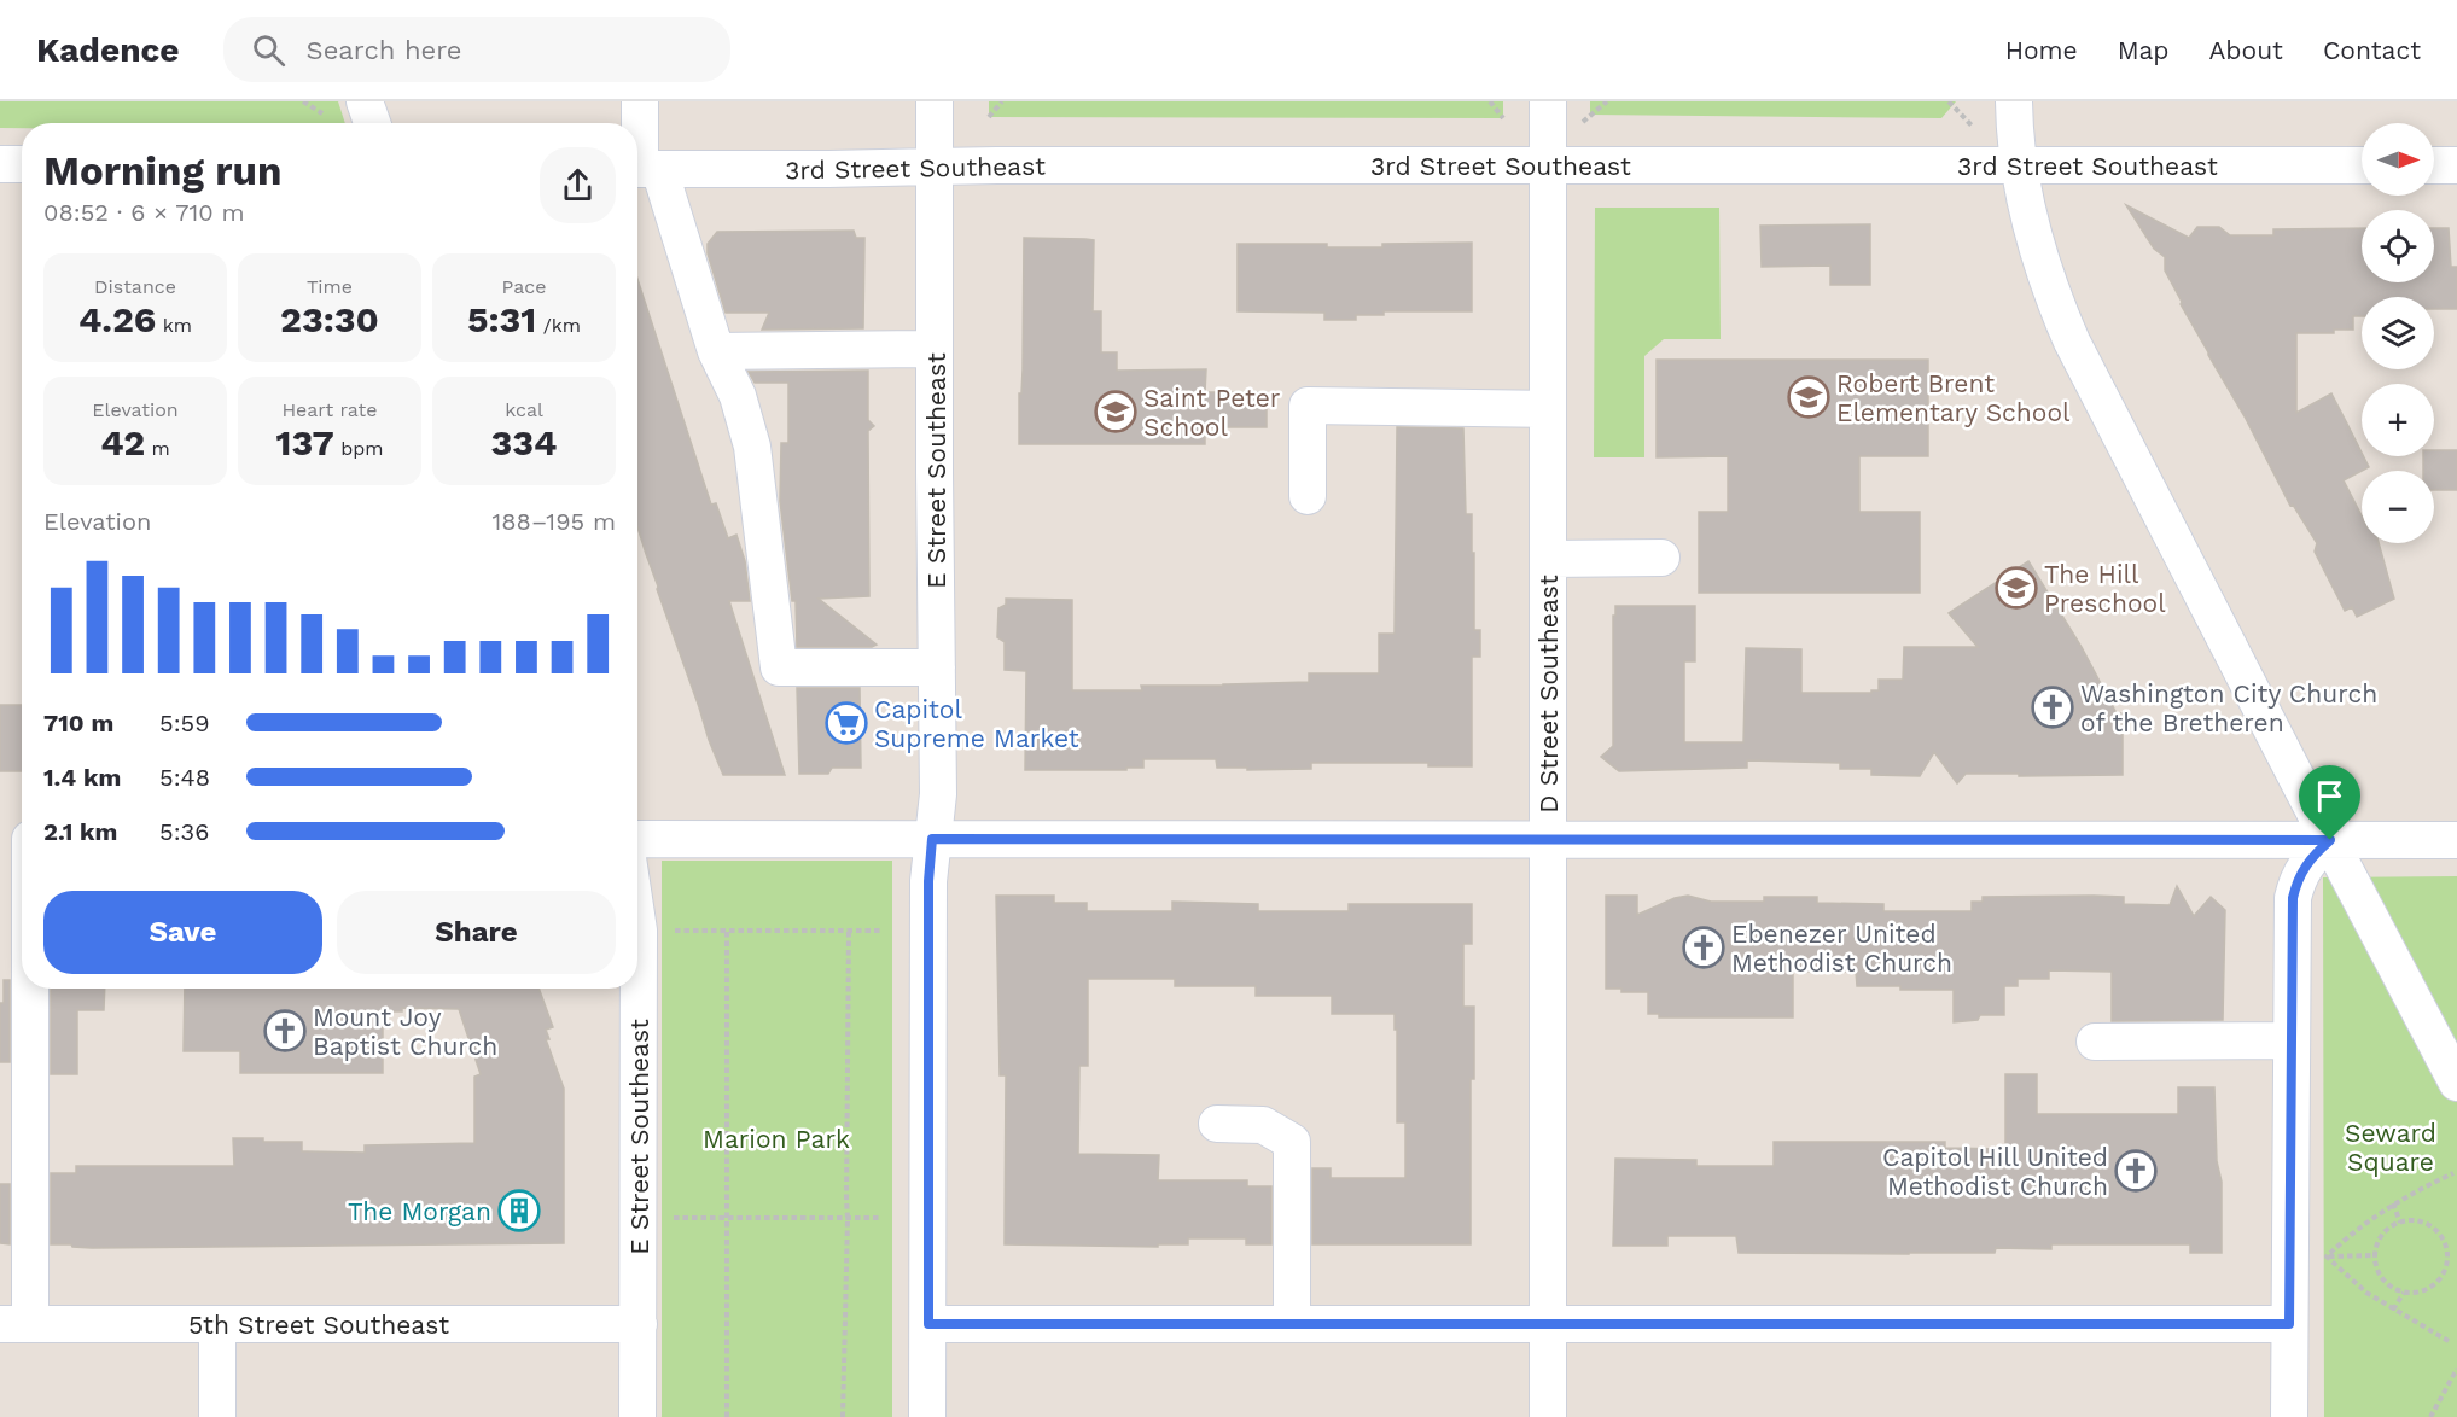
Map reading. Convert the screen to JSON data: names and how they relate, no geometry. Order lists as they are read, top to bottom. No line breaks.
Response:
{"streets":{"street":["3rd Street Southeast","E Street Southeast","D Street Southeast","5th Street Southeast"]},"crossings":[["3rd Street Southeast","E Street Southeast"],["3rd Street Southeast","D Street Southeast"],["E Street Southeast","5th Street Southeast"]],"parks":["Seward Square","Marion Park"],"places":{"school or university":["Robert Brent Elementary School","Saint Peter School","The Hill Preschool"],"church":["Washington City Church of the Bretheren","Ebenezer United Methodist Church","Mount Joy Baptist Church","Capitol Hill United Methodist Church"],"supermarket":["Capitol Supreme Market"],"building":["The Morgan"]},"north":"right","page":{"header":"Kadence","search":"Search here","nav":["Home","Map","About","Contact"],"map_buttons":["+","−"],"heading":["Morning run","08:52 · 6 × 710 m"],"stats":[["Distance","4.26 km"],["Time","23:30"],["Pace","5:31 /km"],["Elevation","42 m"],["Heart rate","137 bpm"],["kcal","334"]],"chart":["Elevation","188–195 m"],"list":[{"name":"710 m","note":"5:59"},{"name":"1.4 km","note":"5:48"},{"name":"2.1 km","note":"5:36"}],"buttons":["Save","Share"]}}
